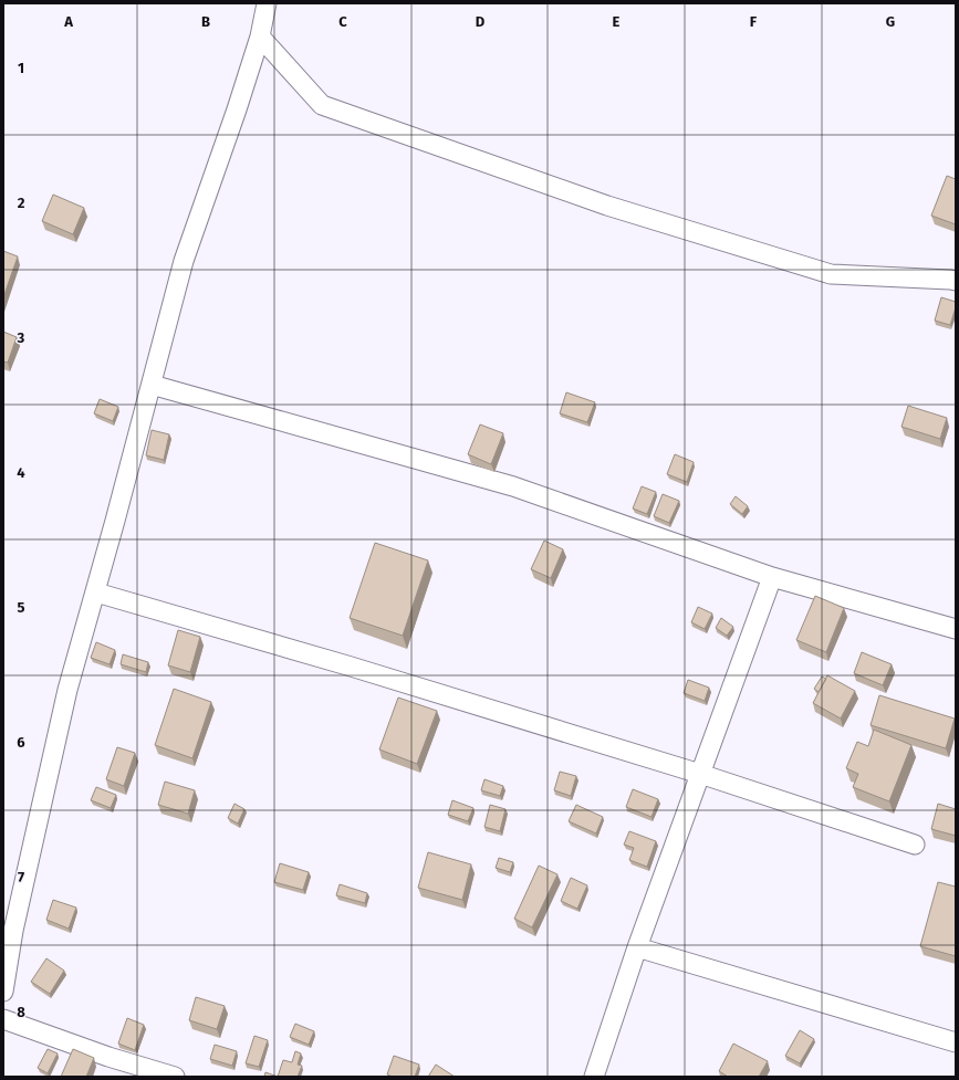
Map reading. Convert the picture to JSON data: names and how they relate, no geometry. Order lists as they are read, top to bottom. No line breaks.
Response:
{"grid":{"columns":["A","B","C","D","E","F","G"],"rows":["1","2","3","4","5","6","7","8"]}}
